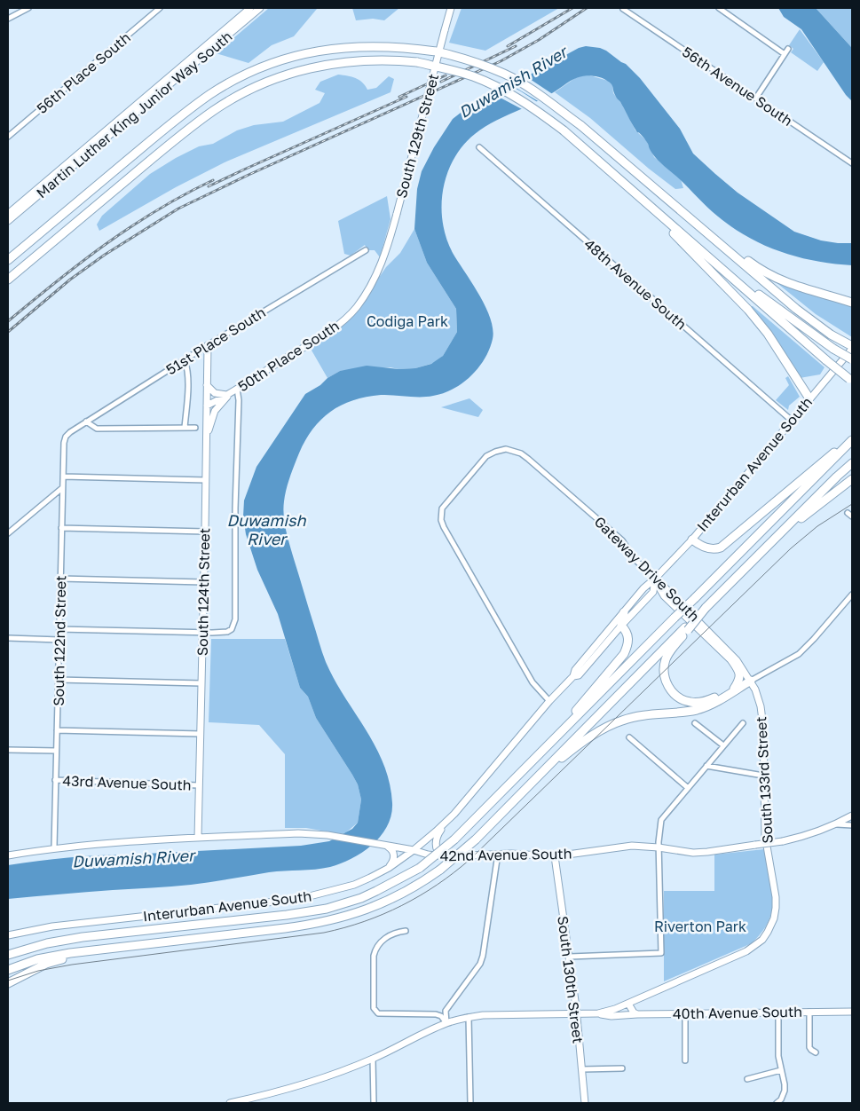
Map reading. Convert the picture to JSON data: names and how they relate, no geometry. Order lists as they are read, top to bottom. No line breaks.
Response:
{"streets":{"street":["56th Place South","56th Avenue South","Martin Luther King Junior Way South","South 129th Street","48th Avenue South","51st Place South","50th Place South","Interurban Avenue South","Gateway Drive South","South 124th Street","South 122nd Street","South 133rd Street","43rd Avenue South","42nd Avenue South","South 130th Street","40th Avenue South"]},"crossings":[["South 129th Street","50th Place South"],["48th Avenue South","Interurban Avenue South"],["51st Place South","South 124th Street"],["51st Place South","South 122nd Street"],["50th Place South","South 124th Street"],["Interurban Avenue South","Gateway Drive South"],["Interurban Avenue South","42nd Avenue South"],["Gateway Drive South","South 133rd Street"],["South 124th Street","43rd Avenue South"],["South 124th Street","42nd Avenue South"],["South 122nd Street","43rd Avenue South"],["42nd Avenue South","South 130th Street"]],"water":["Duwamish River"],"parks":["Codiga Park","Riverton Park"]}
